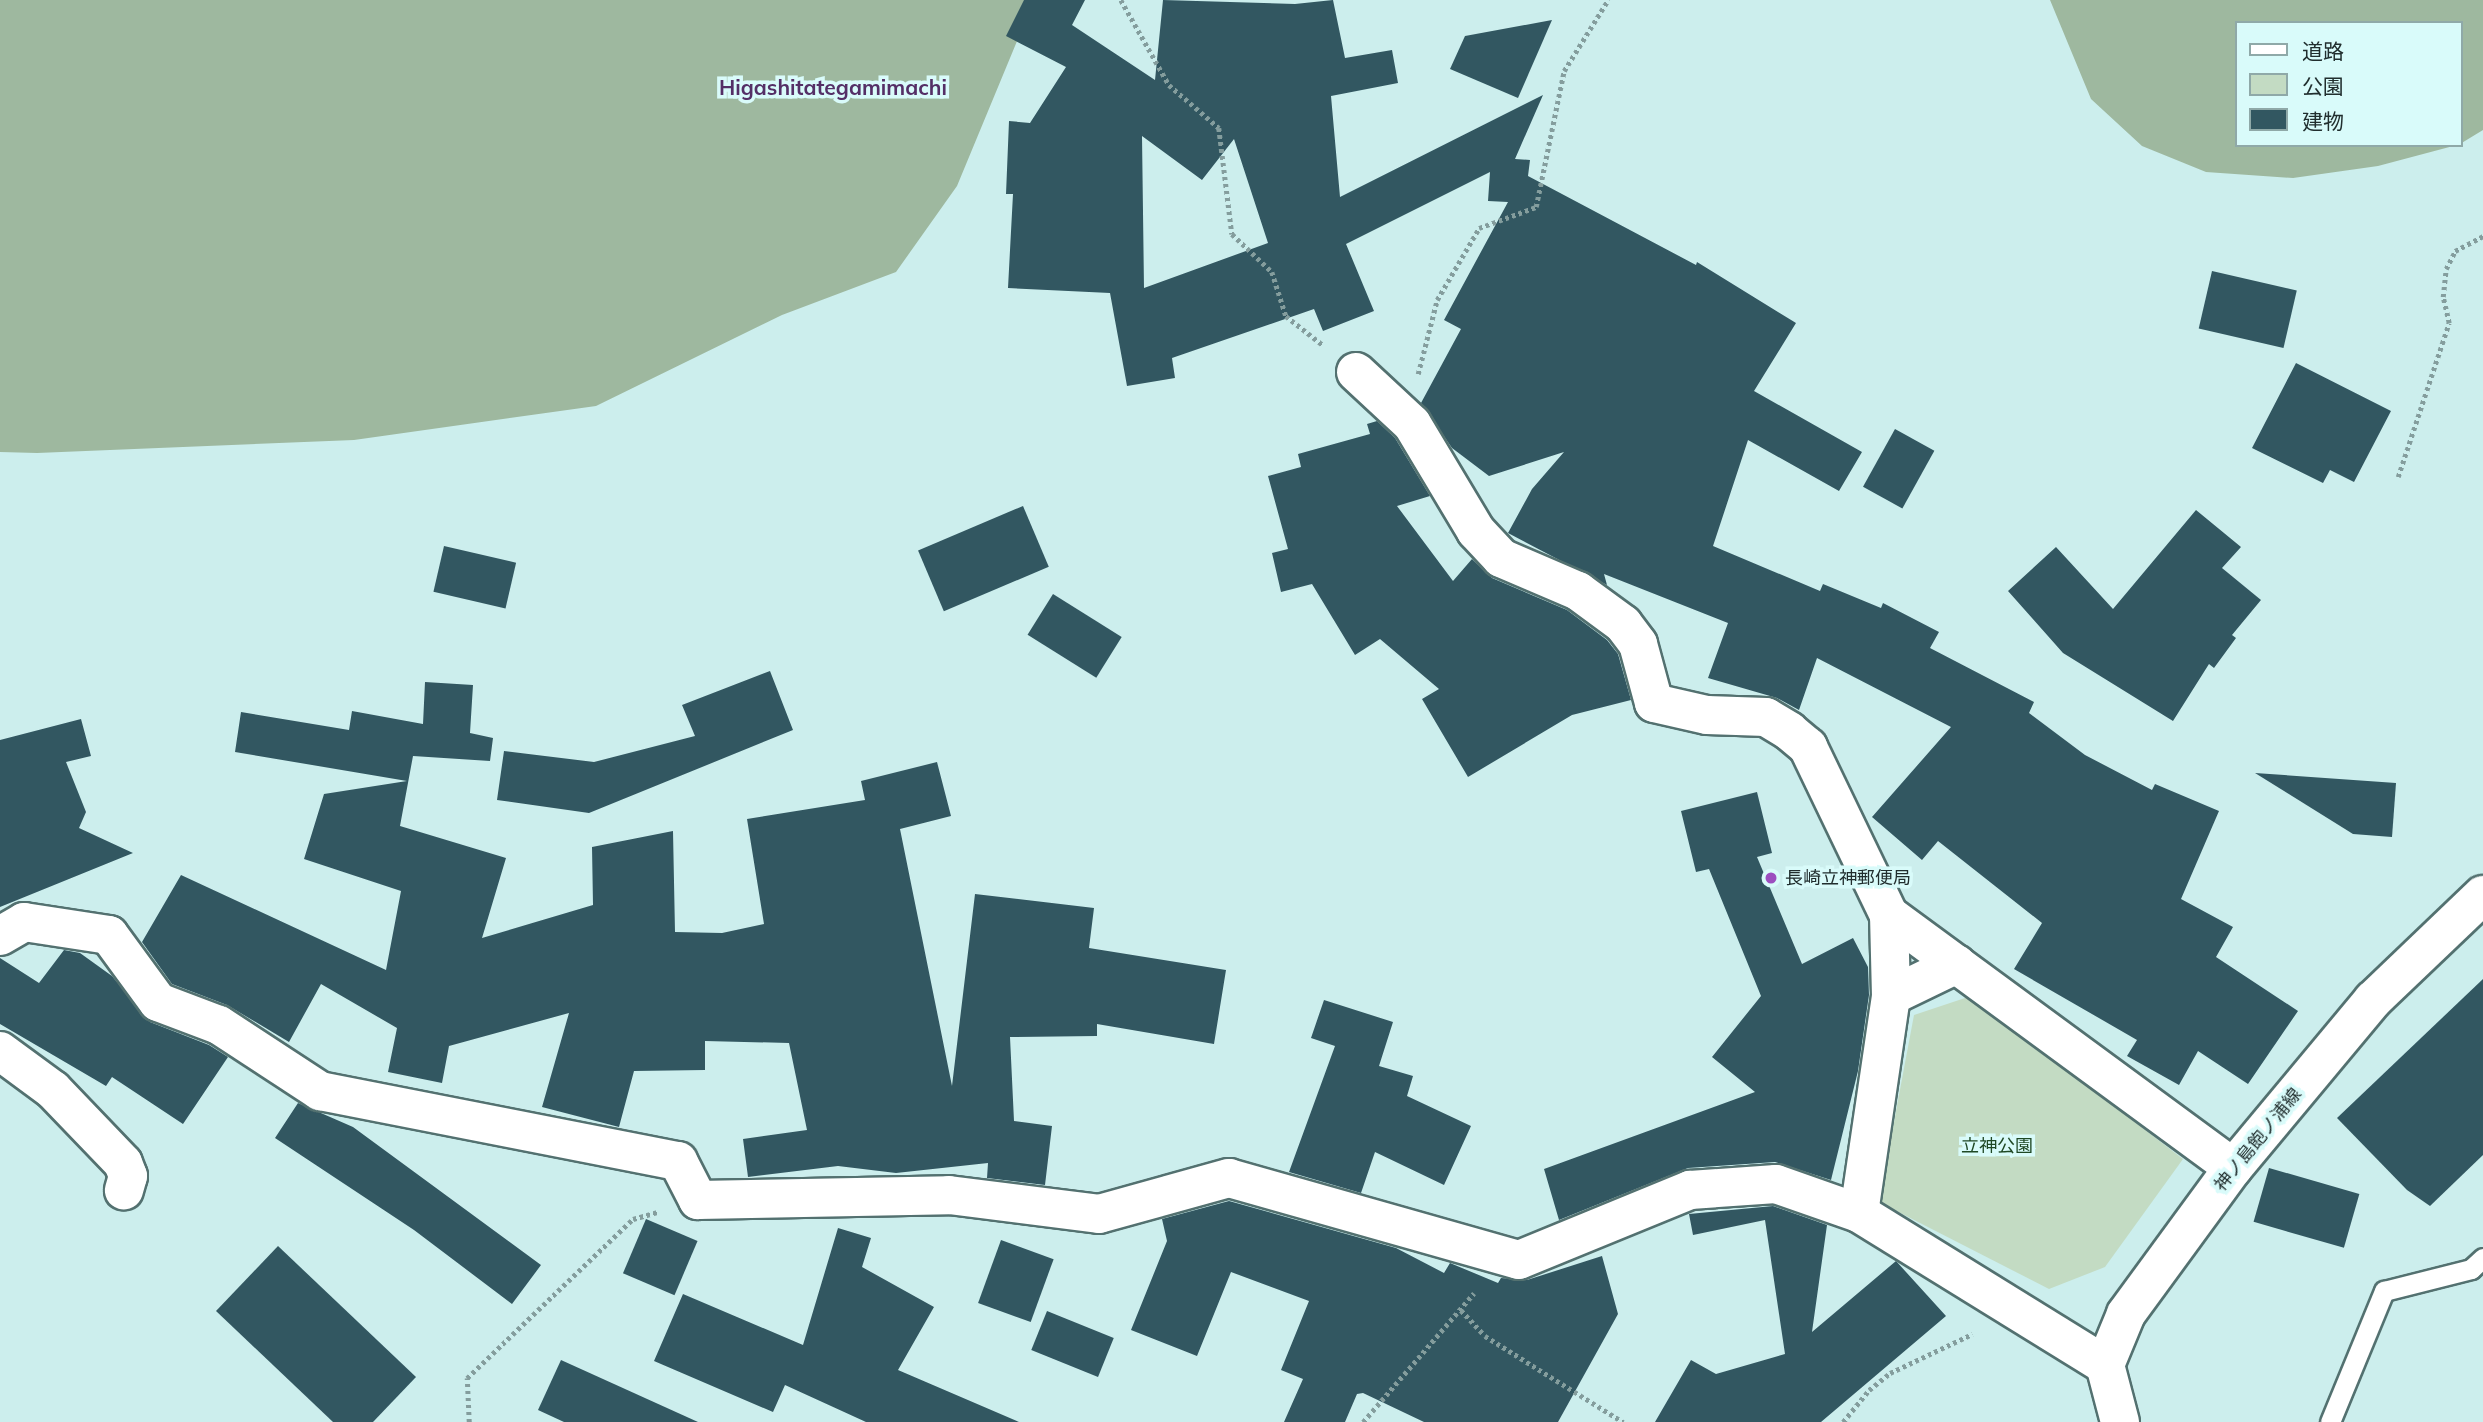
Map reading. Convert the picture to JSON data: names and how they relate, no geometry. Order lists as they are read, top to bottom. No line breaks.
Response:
{"streets":{"street":["神ノ島飽ノ浦線"]},"districts":["Higashitategamimachi"],"parks":["立神公園"],"places":["長崎立神郵便局"],"legend":["道路","公園","建物"]}
